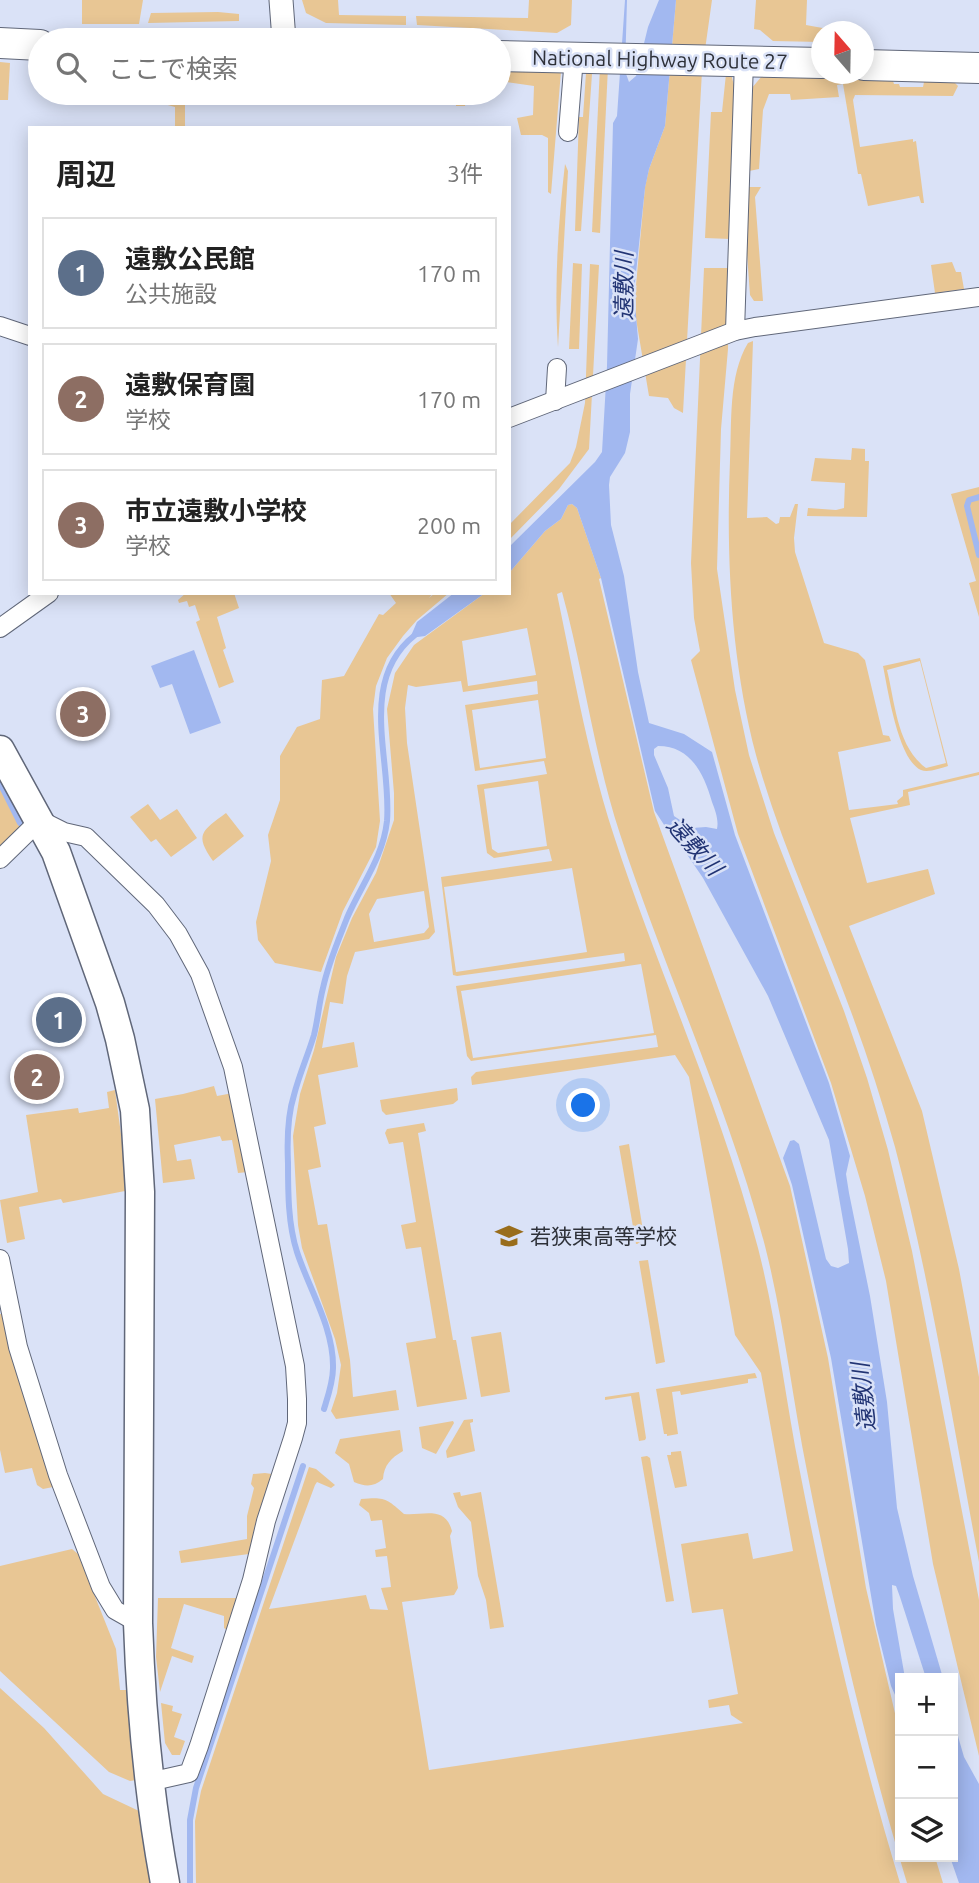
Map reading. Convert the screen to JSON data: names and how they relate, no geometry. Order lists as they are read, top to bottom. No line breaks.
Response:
{"streets":{"highway":["National Highway Route 27"]},"water":["遠敷川"],"places":{"school or university":["若狭東高等学校"]},"north":"top","page":{"search":"ここで検索","heading":["周辺","3件"],"list":[{"mark":"1","name":"遠敷公民館","note":"公共施設","value":"170 m"},{"mark":"2","name":"遠敷保育園","note":"学校","value":"170 m"},{"mark":"3","name":"市立遠敷小学校","note":"学校","value":"200 m"}],"pins":["3","1","2"],"map_buttons":["+","−"]}}
